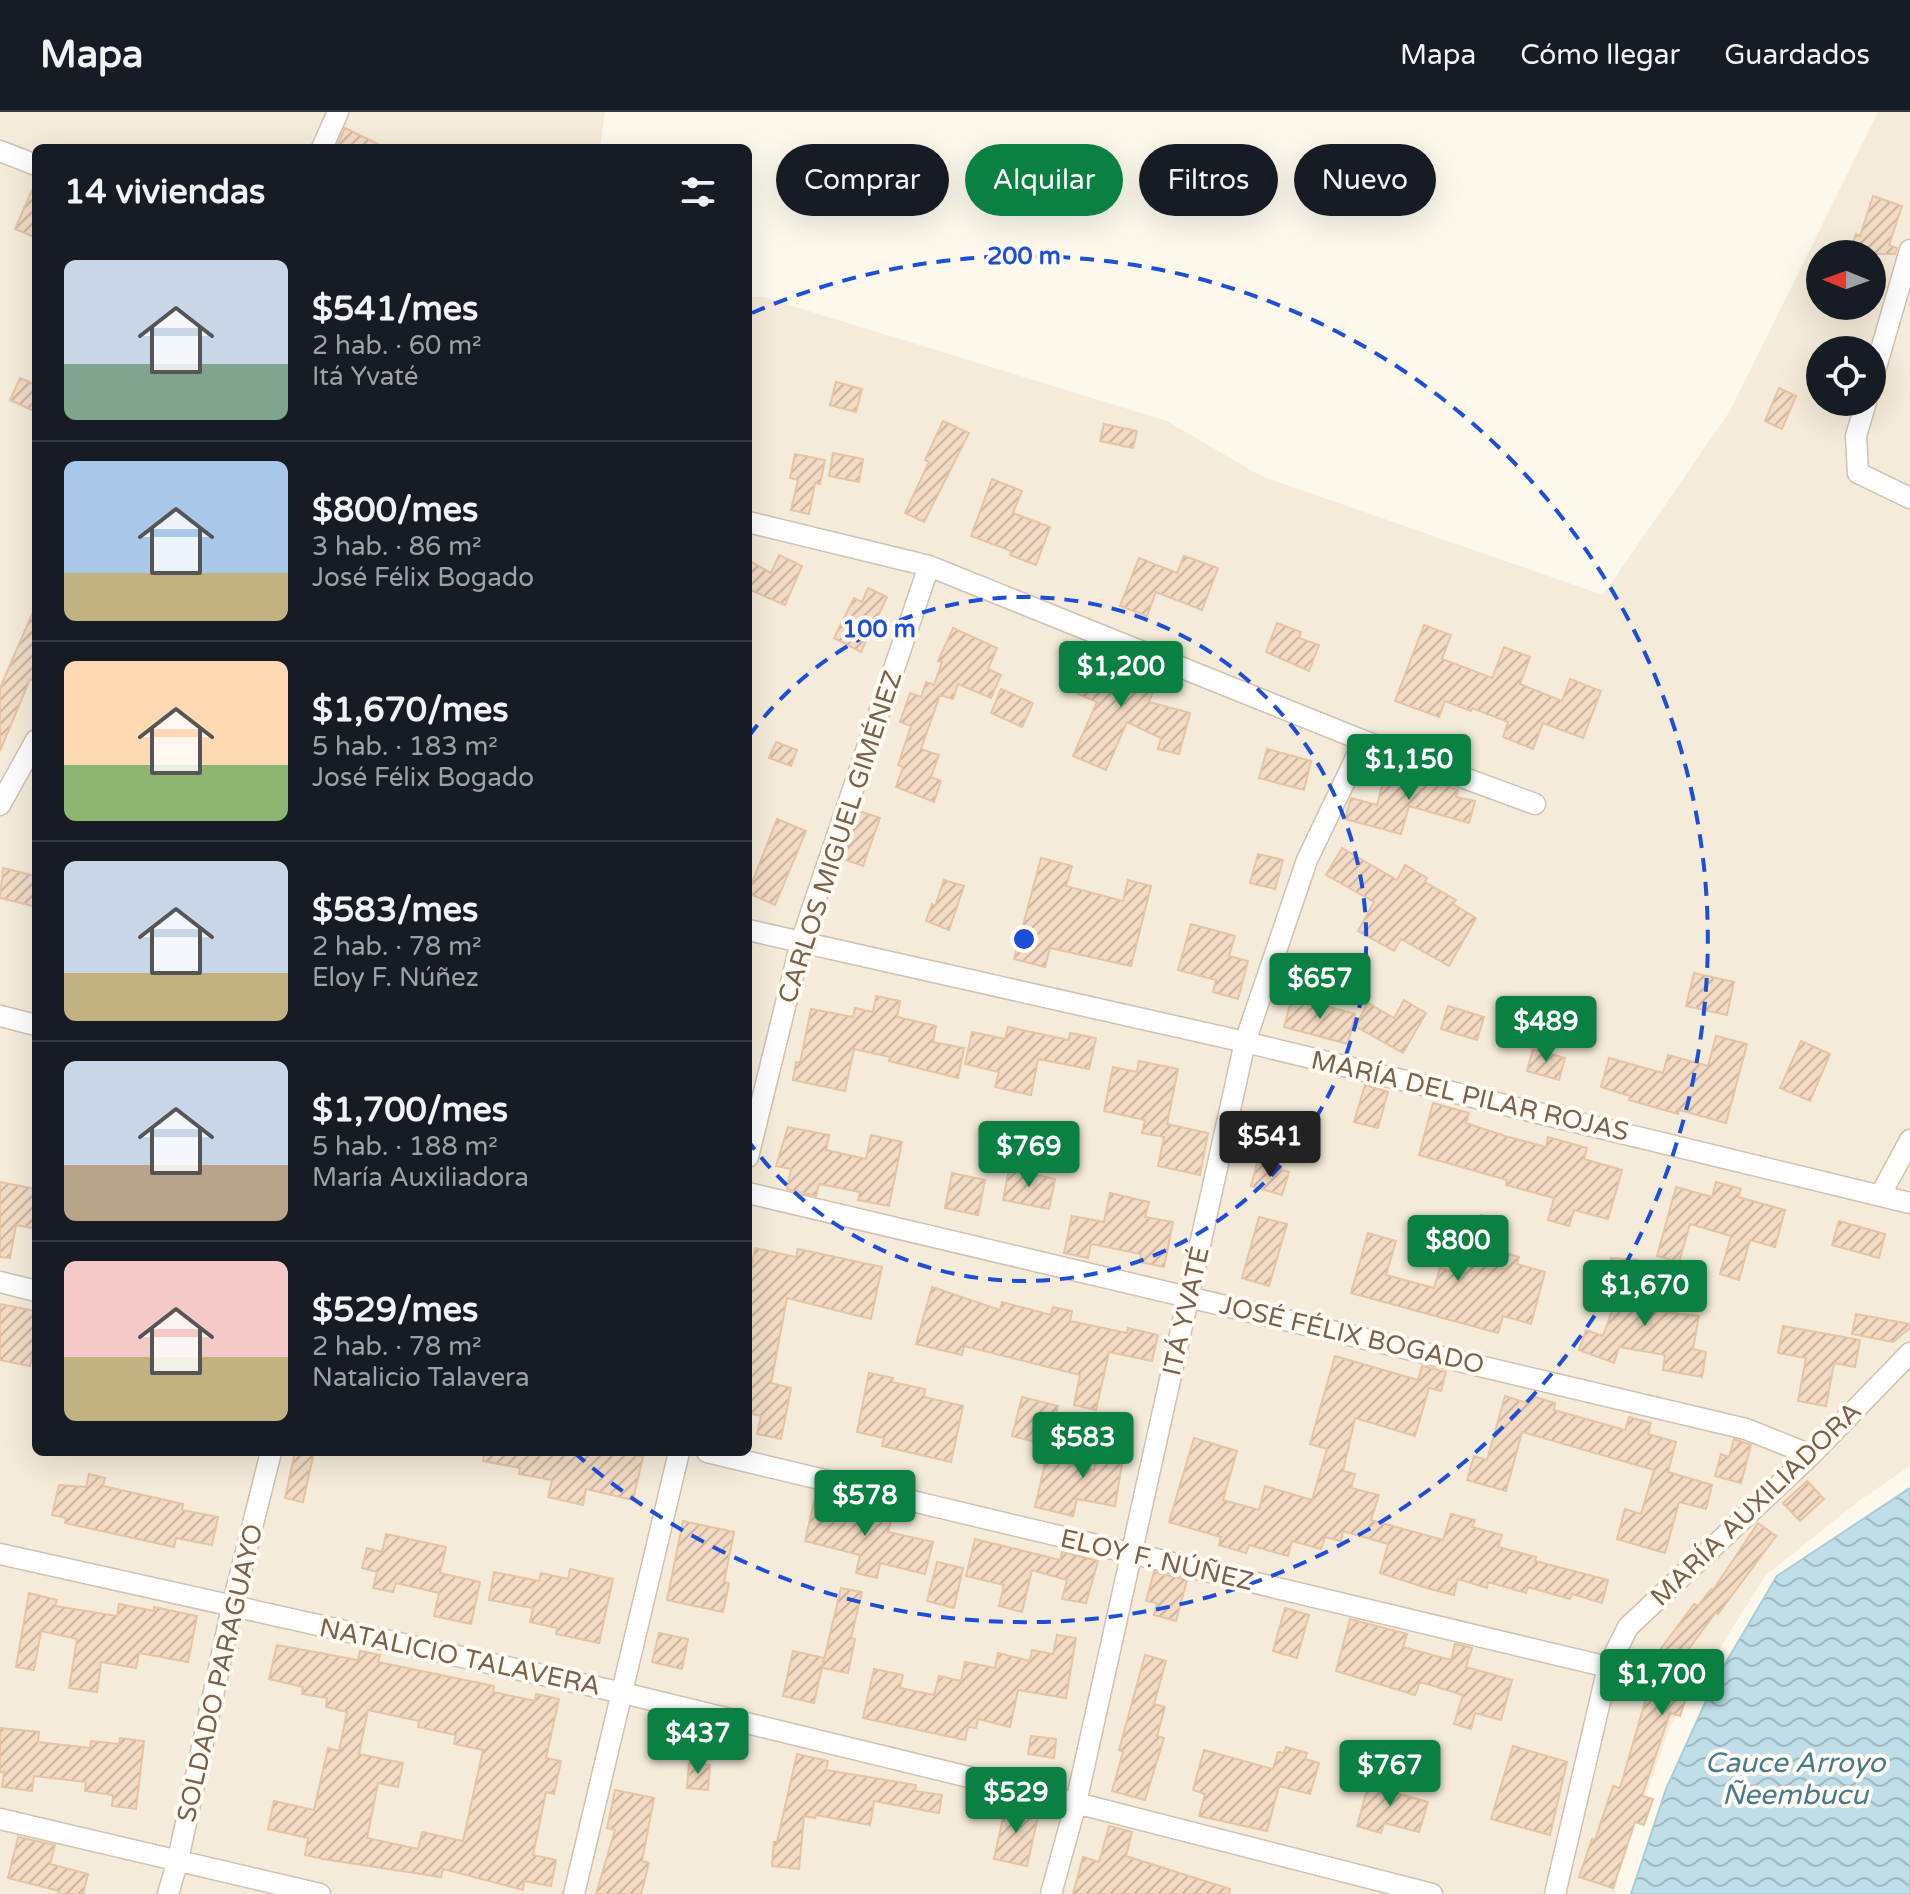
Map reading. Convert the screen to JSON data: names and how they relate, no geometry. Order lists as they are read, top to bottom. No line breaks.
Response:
{"streets":{"street":["CARLOS MIGUEL GIMÉNEZ","MARÍA DEL PILAR ROJAS","ITÁ YVATÉ","JOSÉ FÉLIX BOGADO","MARÍA AUXILIADORA","ELOY F. NÚÑEZ","NATALICIO TALAVERA","SOLDADO PARAGUAYO"]},"crossings":[["CARLOS MIGUEL GIMÉNEZ","MARÍA DEL PILAR ROJAS"],["MARÍA DEL PILAR ROJAS","ITÁ YVATÉ"],["ITÁ YVATÉ","JOSÉ FÉLIX BOGADO"],["ITÁ YVATÉ","ELOY F. NÚÑEZ"],["ITÁ YVATÉ","NATALICIO TALAVERA"],["JOSÉ FÉLIX BOGADO","MARÍA AUXILIADORA"],["MARÍA AUXILIADORA","ELOY F. NÚÑEZ"],["NATALICIO TALAVERA","SOLDADO PARAGUAYO"]],"water":["Cauce Arroyo Ñeembucu"],"north":"left","page":{"header":"Mapa","nav":["Mapa","Cómo llegar","Guardados"],"chip":["Comprar","Alquilar","Filtros","Nuevo"],"heading":"14 viviendas","list":[{"name":"$541/mes","note":"2 hab. · 60 m² · Itá Yvaté"},{"name":"$800/mes","note":"3 hab. · 86 m² · José Félix Bogado"},{"name":"$1,670/mes","note":"5 hab. · 183 m² · José Félix Bogado"},{"name":"$583/mes","note":"2 hab. · 78 m² · Eloy F. Núñez"},{"name":"$1,700/mes","note":"5 hab. · 188 m² · María Auxiliadora"},{"name":"$529/mes","note":"2 hab. · 78 m² · Natalicio Talavera"}],"price":["$1,200","$1,150","$657","$489","$541","$769","$800","$1,670","$583","$578","$1,700","$437","$767","$529"]},"rings":["200 m","100 m"]}
